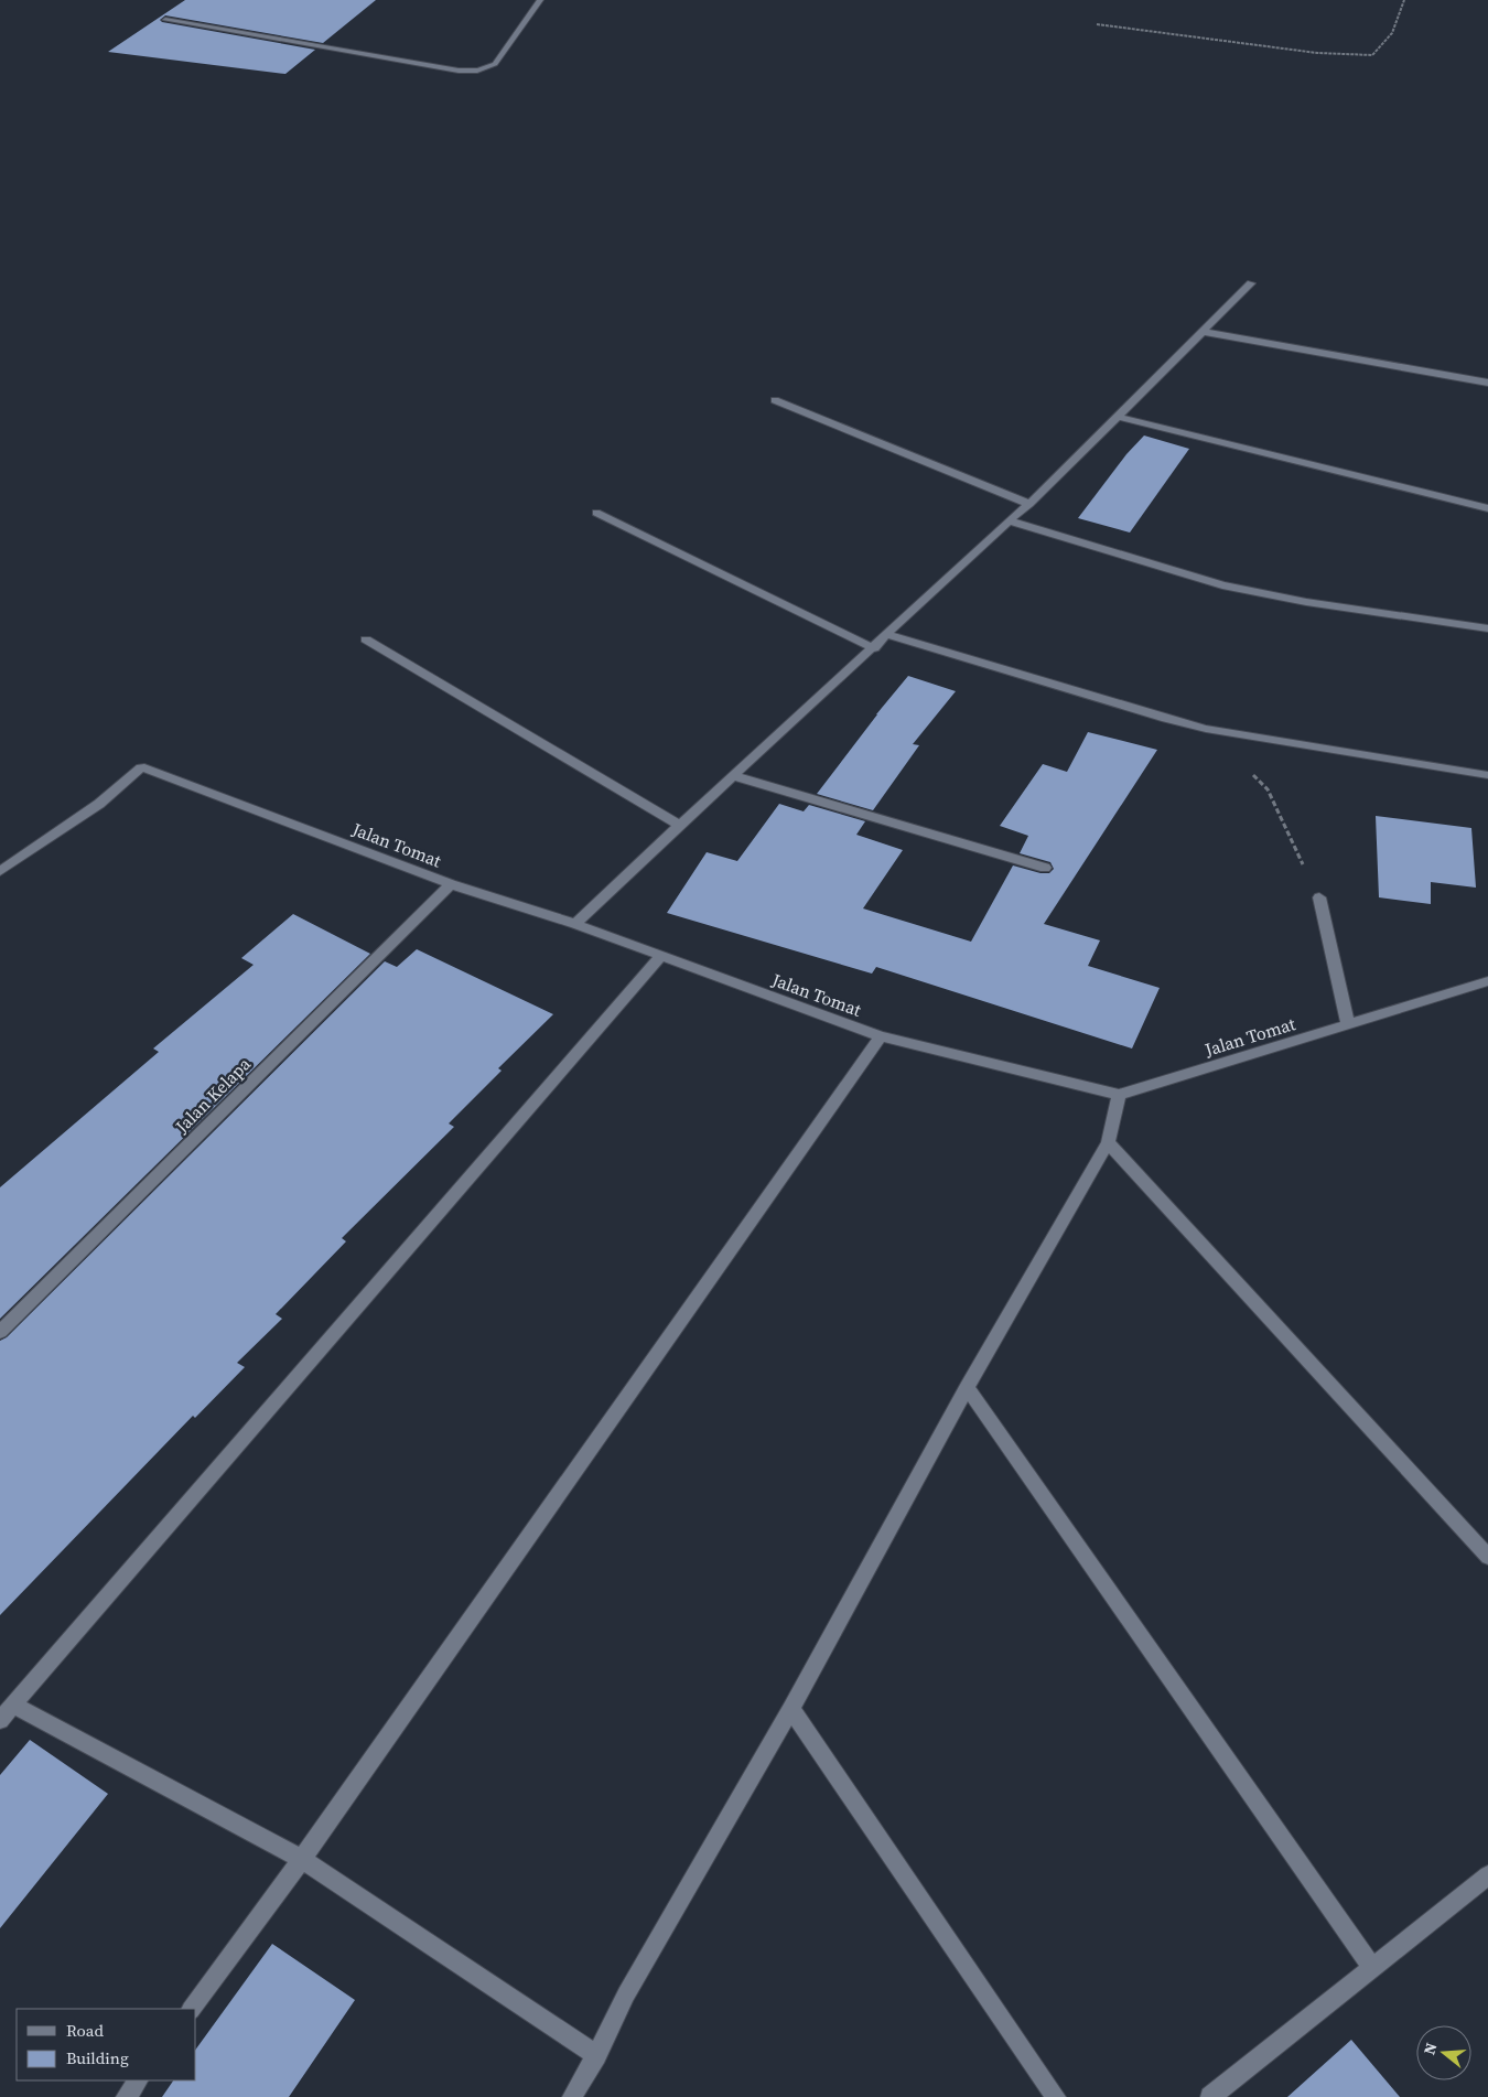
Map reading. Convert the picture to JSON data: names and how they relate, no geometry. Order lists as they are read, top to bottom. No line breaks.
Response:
{"streets":{"street":["Jalan Tomat","Jalan Kelapa"]},"crossings":[["Jalan Tomat","Jalan Kelapa"]],"legend":["Road","Building"],"north":"left"}
